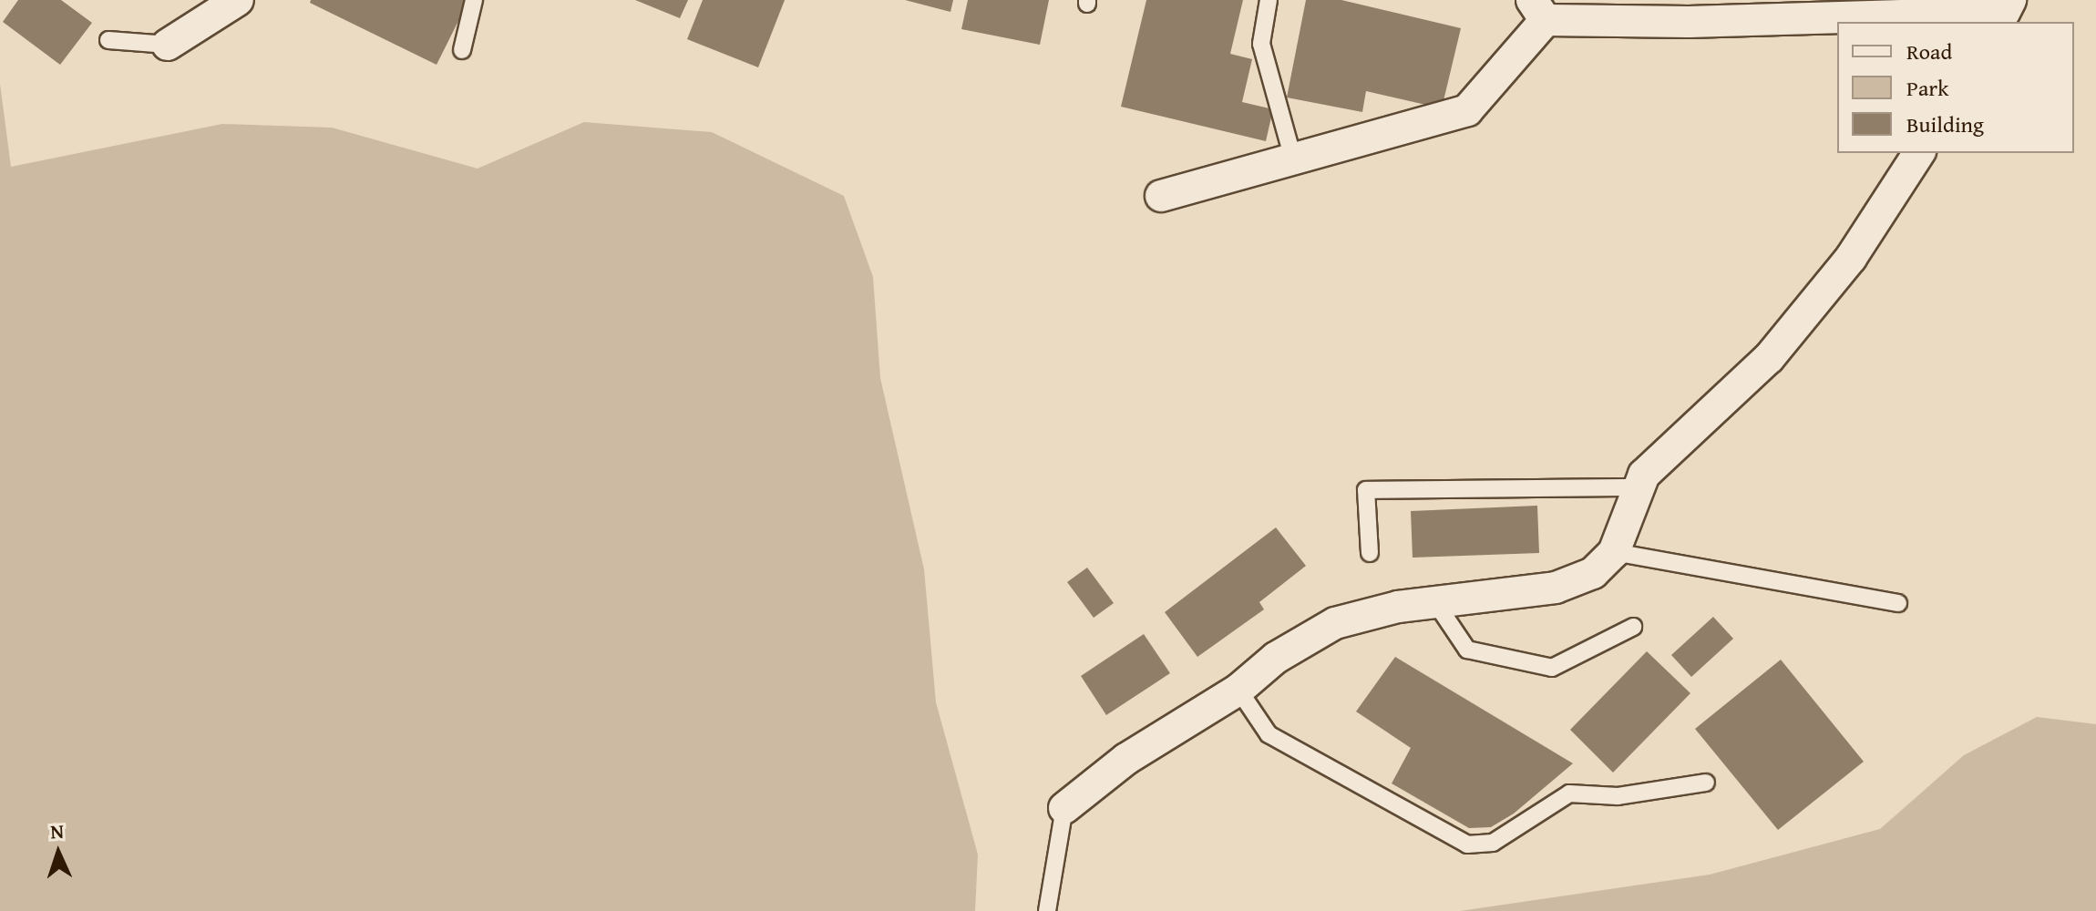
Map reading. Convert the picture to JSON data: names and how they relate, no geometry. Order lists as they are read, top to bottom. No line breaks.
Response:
{"legend":["Road","Park","Building"],"north":"top"}
